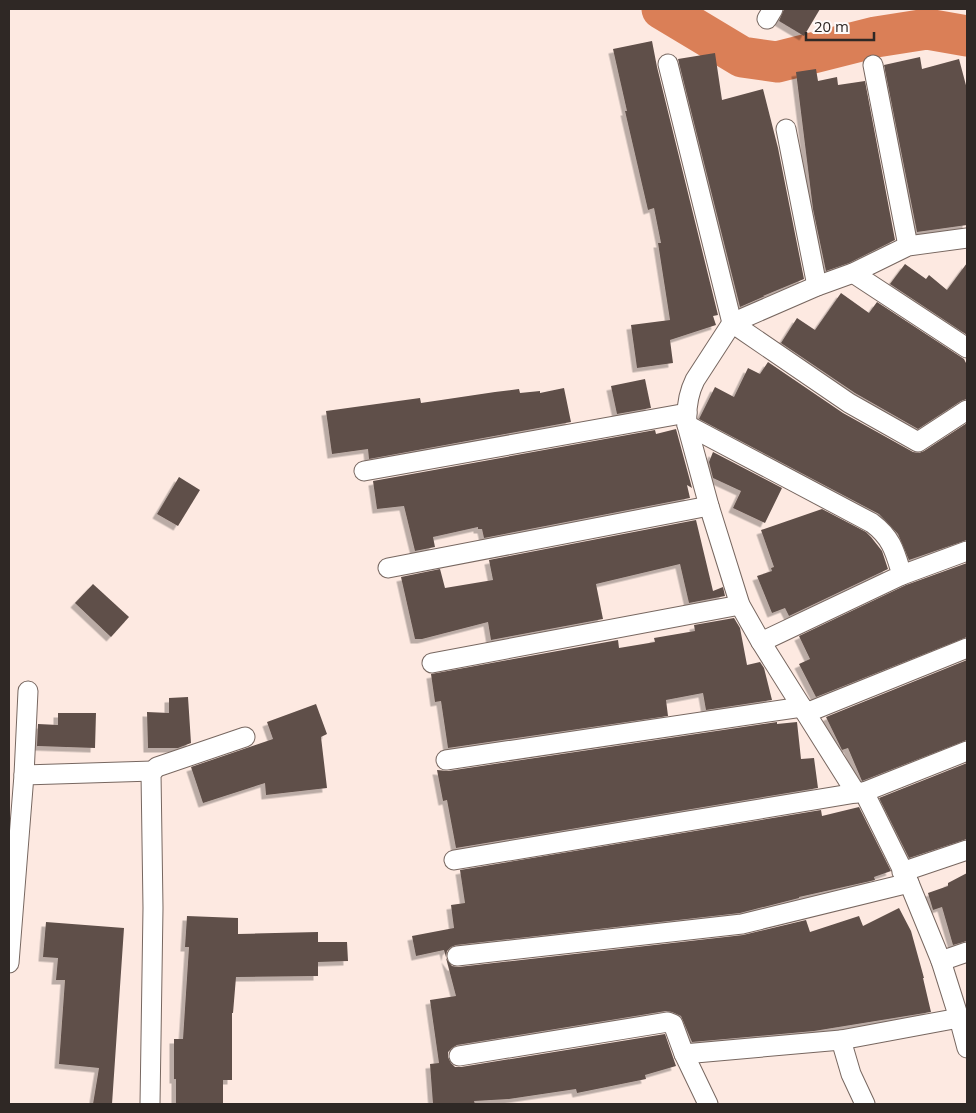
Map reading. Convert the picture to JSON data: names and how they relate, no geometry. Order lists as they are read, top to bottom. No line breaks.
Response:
{"scale_bar":"20 m"}
